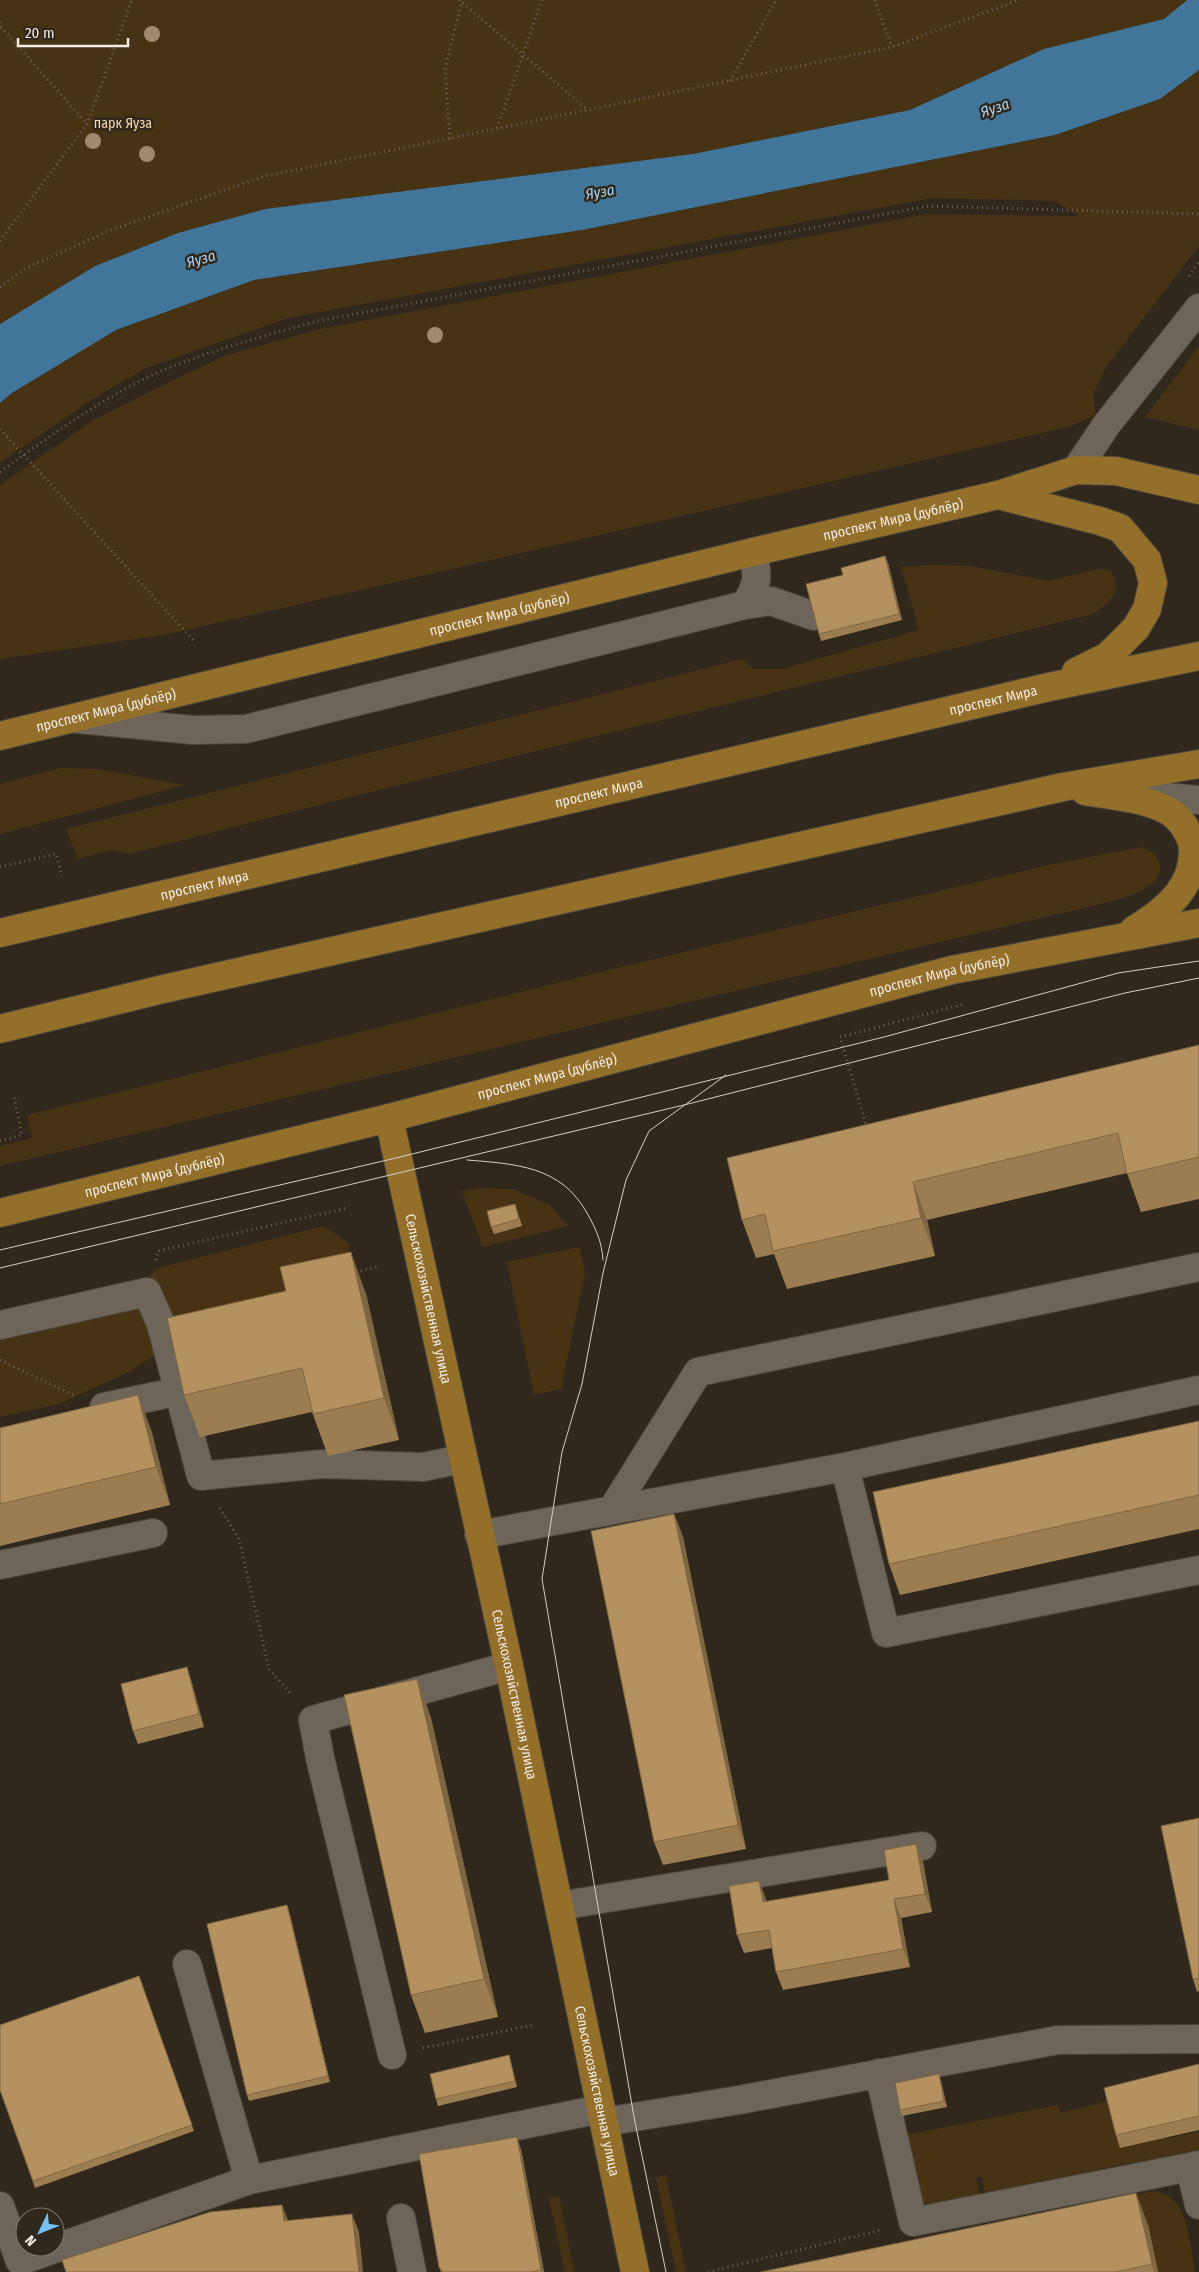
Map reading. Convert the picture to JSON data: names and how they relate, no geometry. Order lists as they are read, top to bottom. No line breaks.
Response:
{"streets":{"main road":["проспект Мира (дублёр)","проспект Мира","Сельскохозяйственная улица"]},"crossings":[["проспект Мира (дублёр)","проспект Мира"],["проспект Мира (дублёр)","Сельскохозяйственная улица"]],"water":["Яуза"],"parks":["парк Яуза"],"scale_bar":"20 m","north":"bottom left"}
